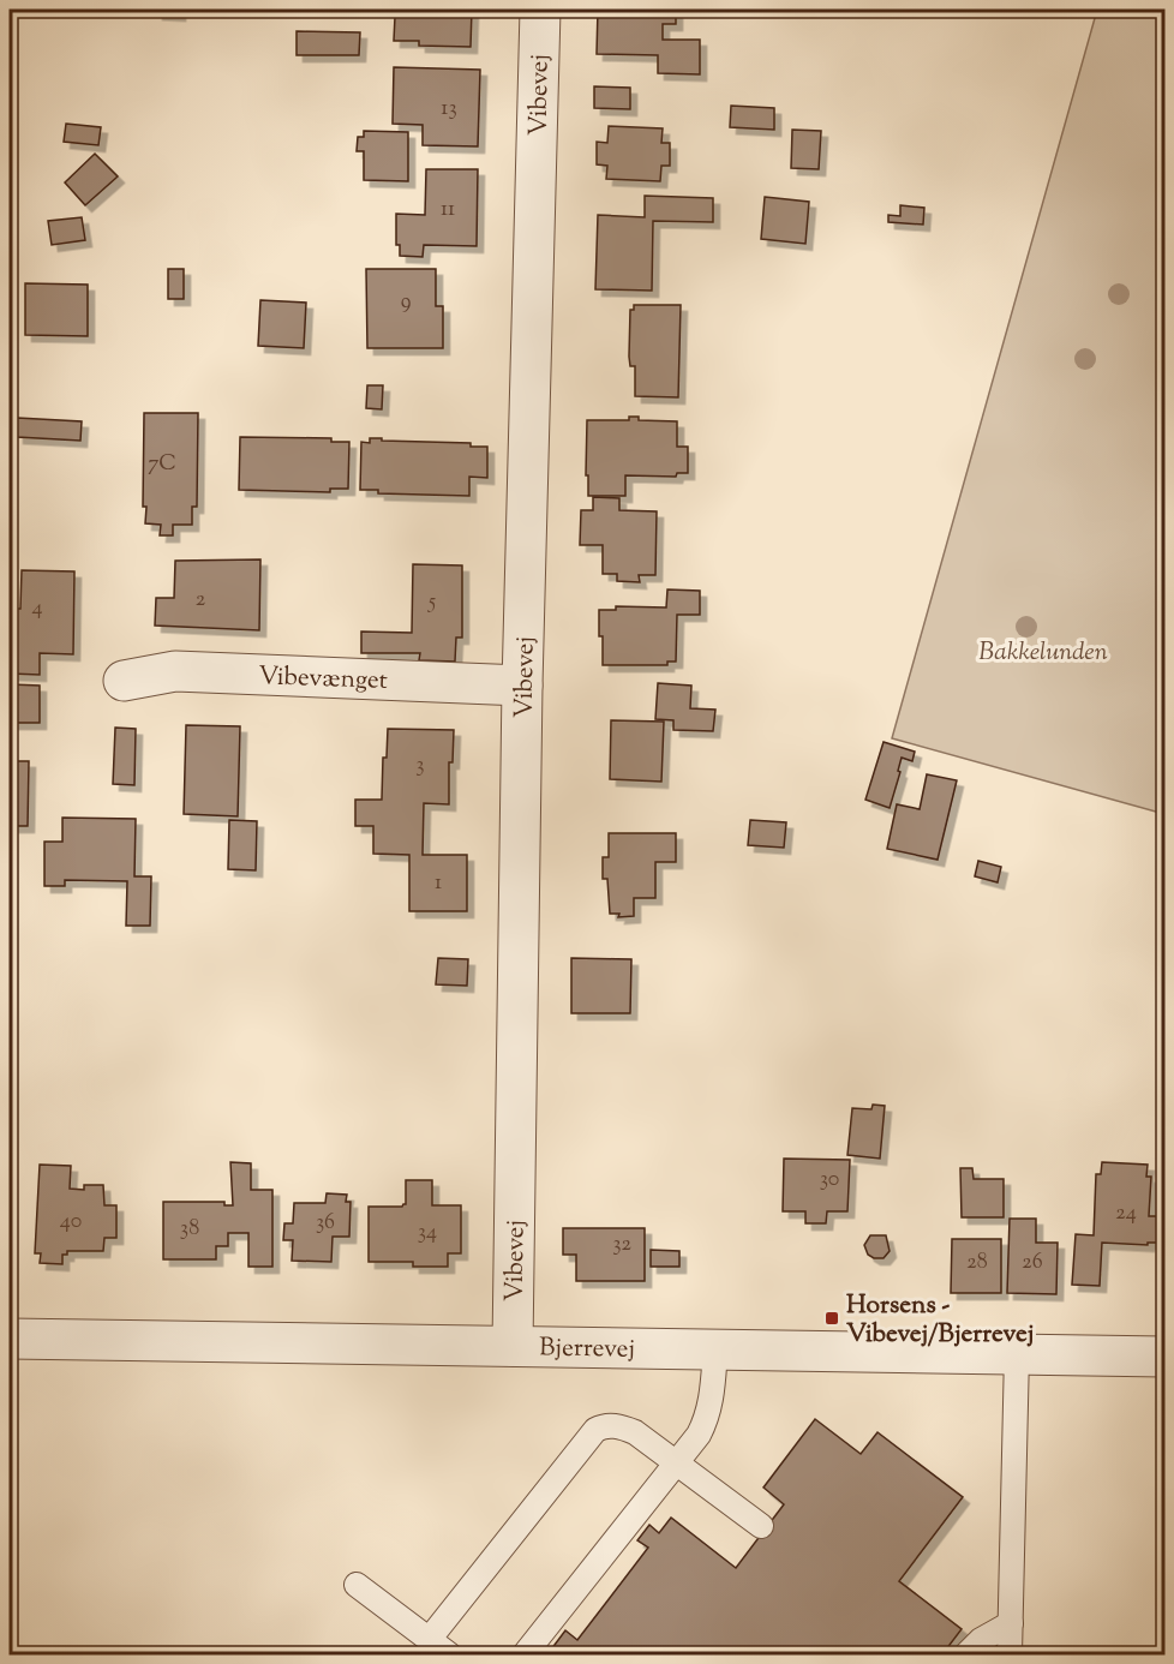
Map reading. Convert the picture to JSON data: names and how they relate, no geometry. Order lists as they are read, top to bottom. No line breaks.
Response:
{"streets":{"street":["Vibevej","Vibevænget","Bjerrevej"]},"crossings":[["Vibevej","Vibevænget"],["Vibevej","Bjerrevej"]],"parks":["Bakkelunden"],"places":{"transit":["Horsens - Vibevej/Bjerrevej"]},"house_numbers":["13","11","9","7C","2","5","4","3","1","30","24","40","36","38","34","32","28","26"]}
